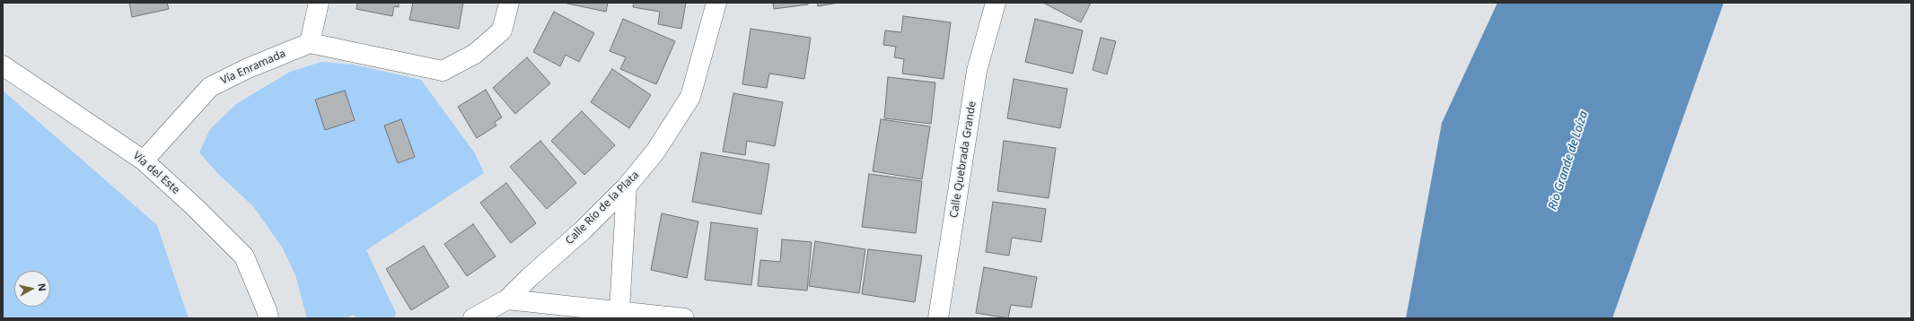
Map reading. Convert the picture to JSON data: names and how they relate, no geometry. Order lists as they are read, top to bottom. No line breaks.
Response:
{"streets":{"street":["Vía Enramada","Calle Quebrada Grande","Vía del Este","Calle Río de la Plata"]},"crossings":[["Vía Enramada","Vía del Este"]],"water":["Río Grande de Loíza"],"north":"right"}
